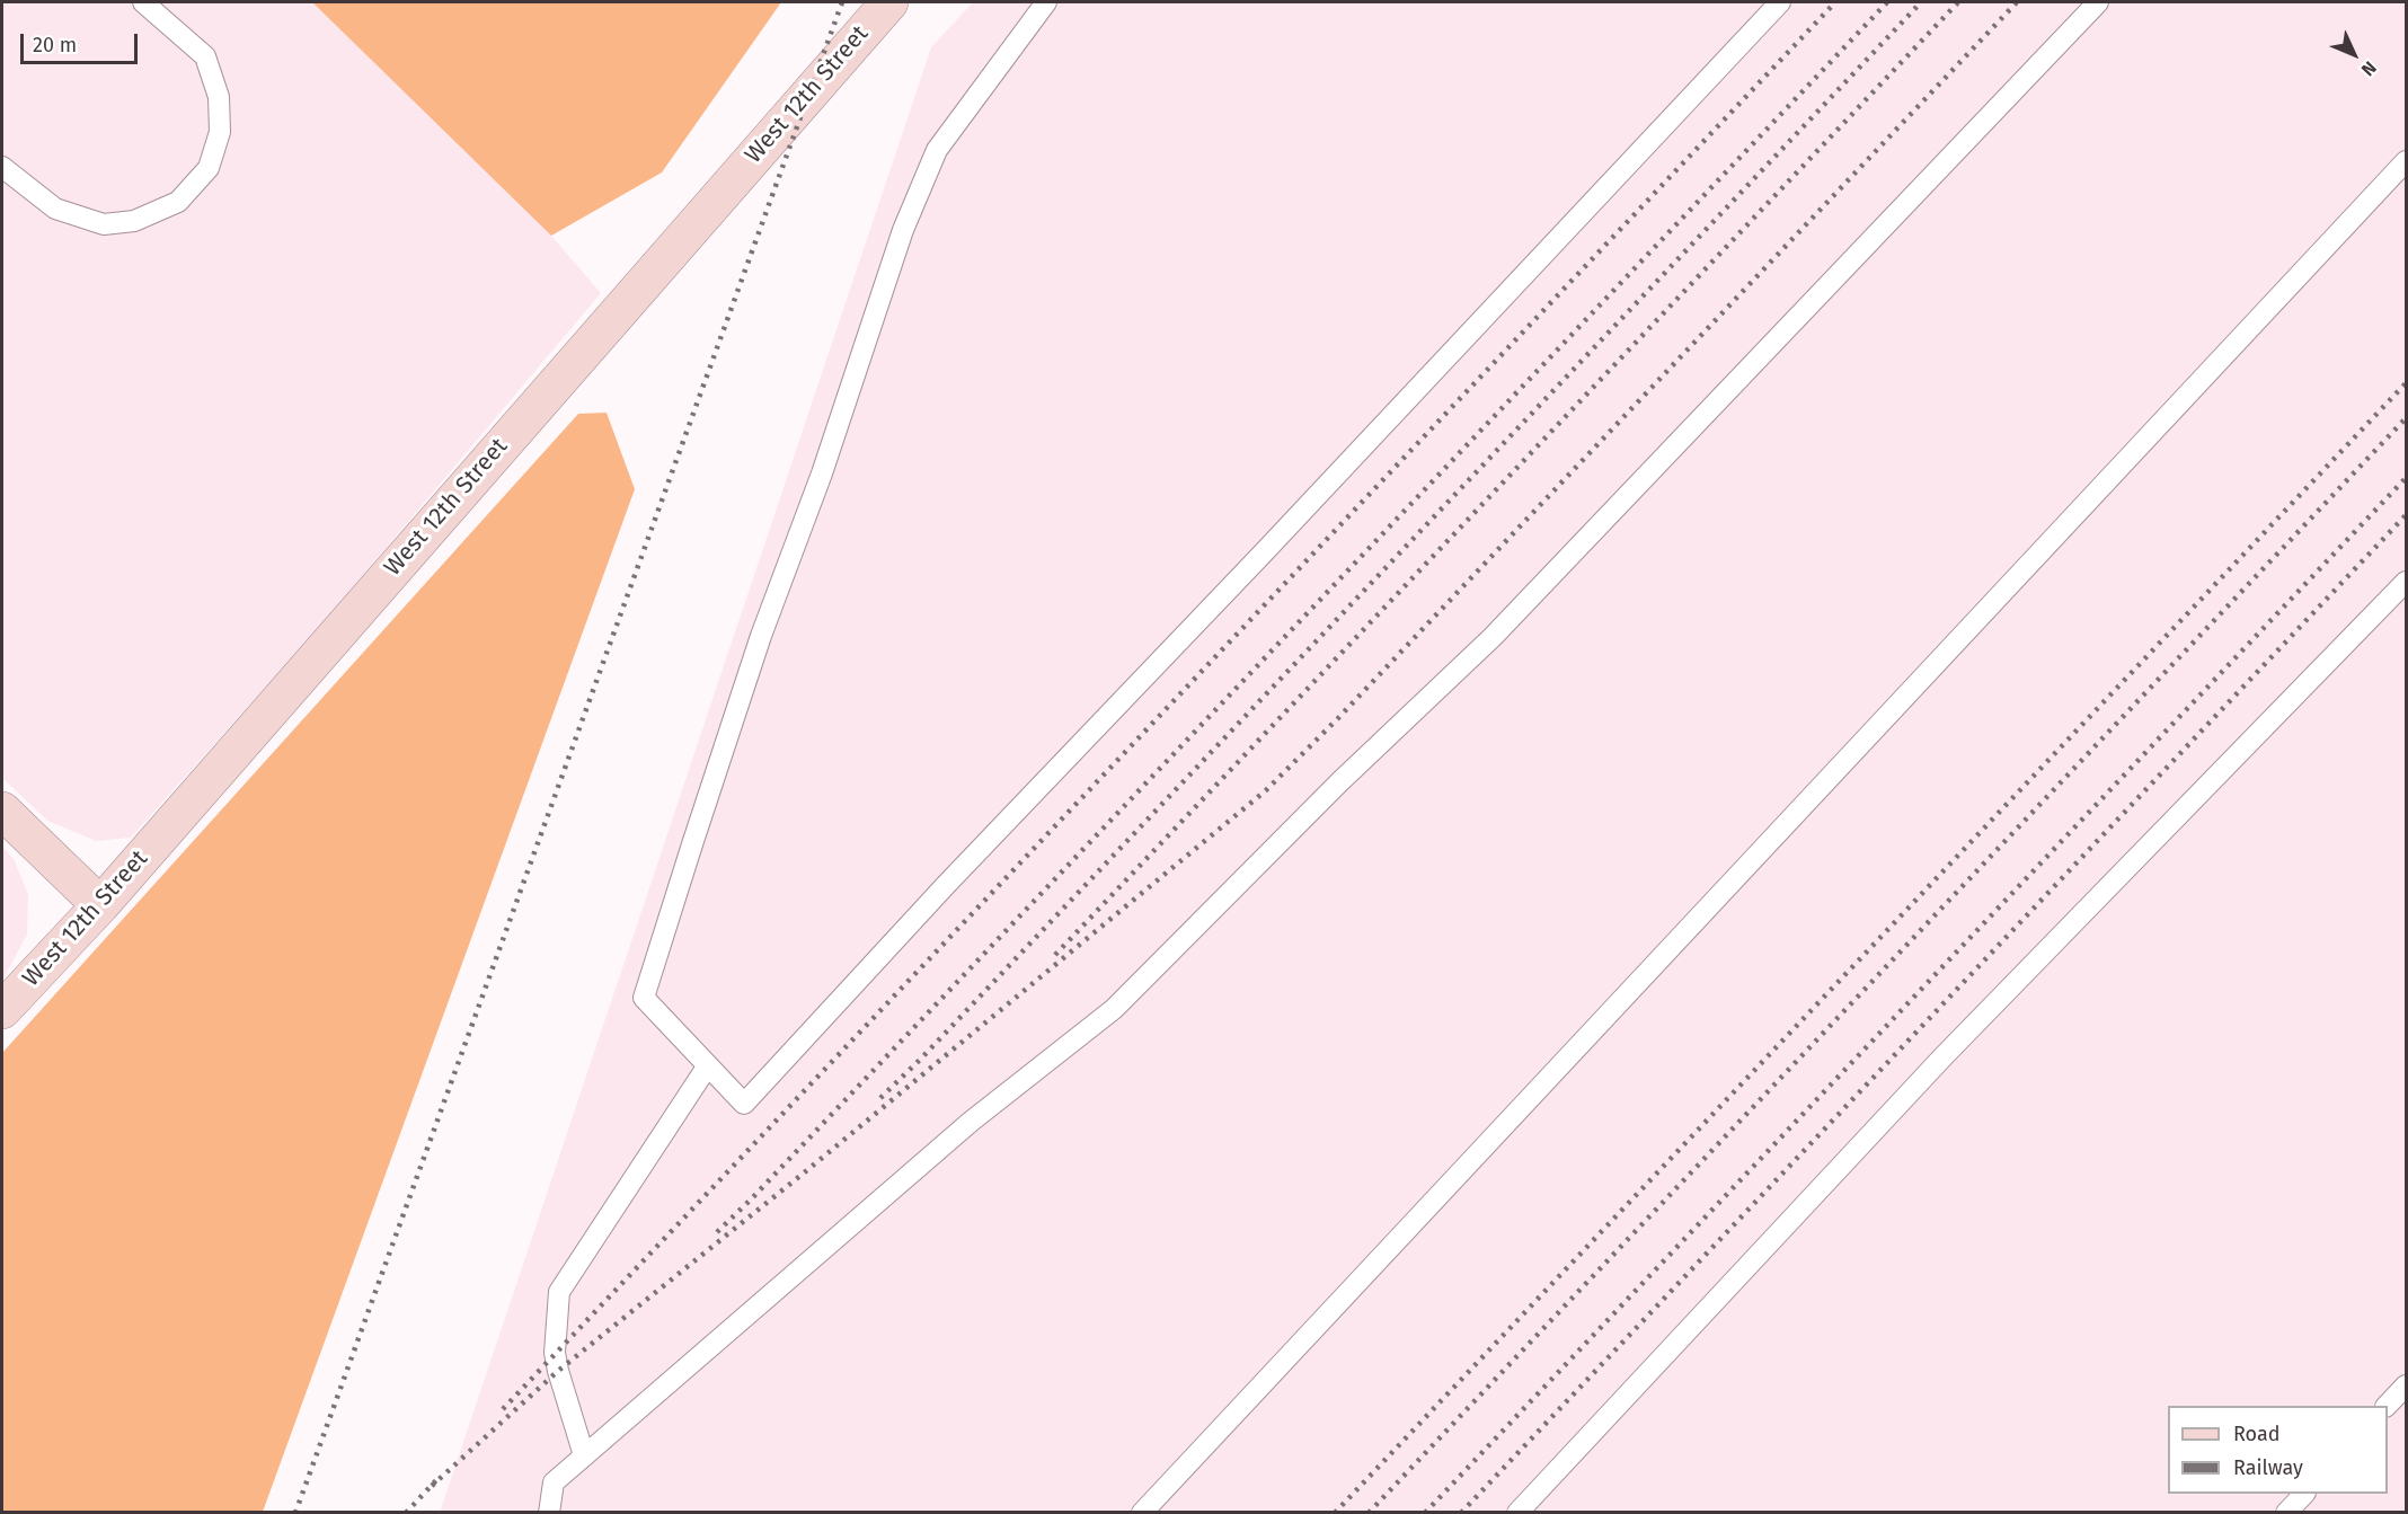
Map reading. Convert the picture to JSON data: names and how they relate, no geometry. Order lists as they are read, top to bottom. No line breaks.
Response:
{"streets":{"street":["West 12th Street"]},"legend":["Road","Railway"],"scale_bar":"20 m","north":"bottom right"}
